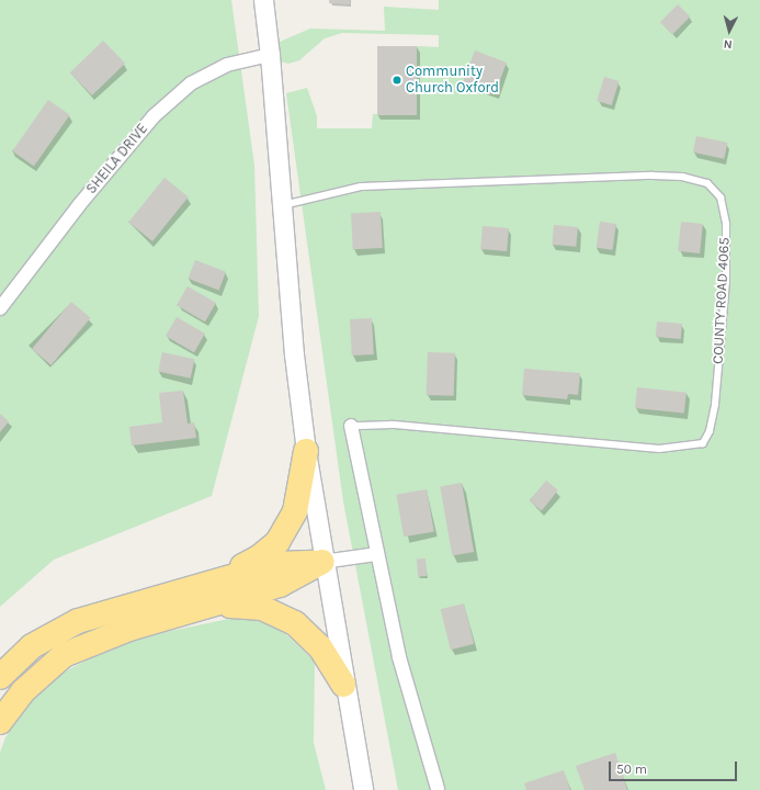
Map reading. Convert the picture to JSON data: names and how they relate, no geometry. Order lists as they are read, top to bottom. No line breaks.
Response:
{"streets":{"street":["SHEILA DRIVE"],"lane":["COUNTY ROAD 4065"]},"places":["Community Church Oxford"],"scale_bar":"50 m","north":"bottom"}
